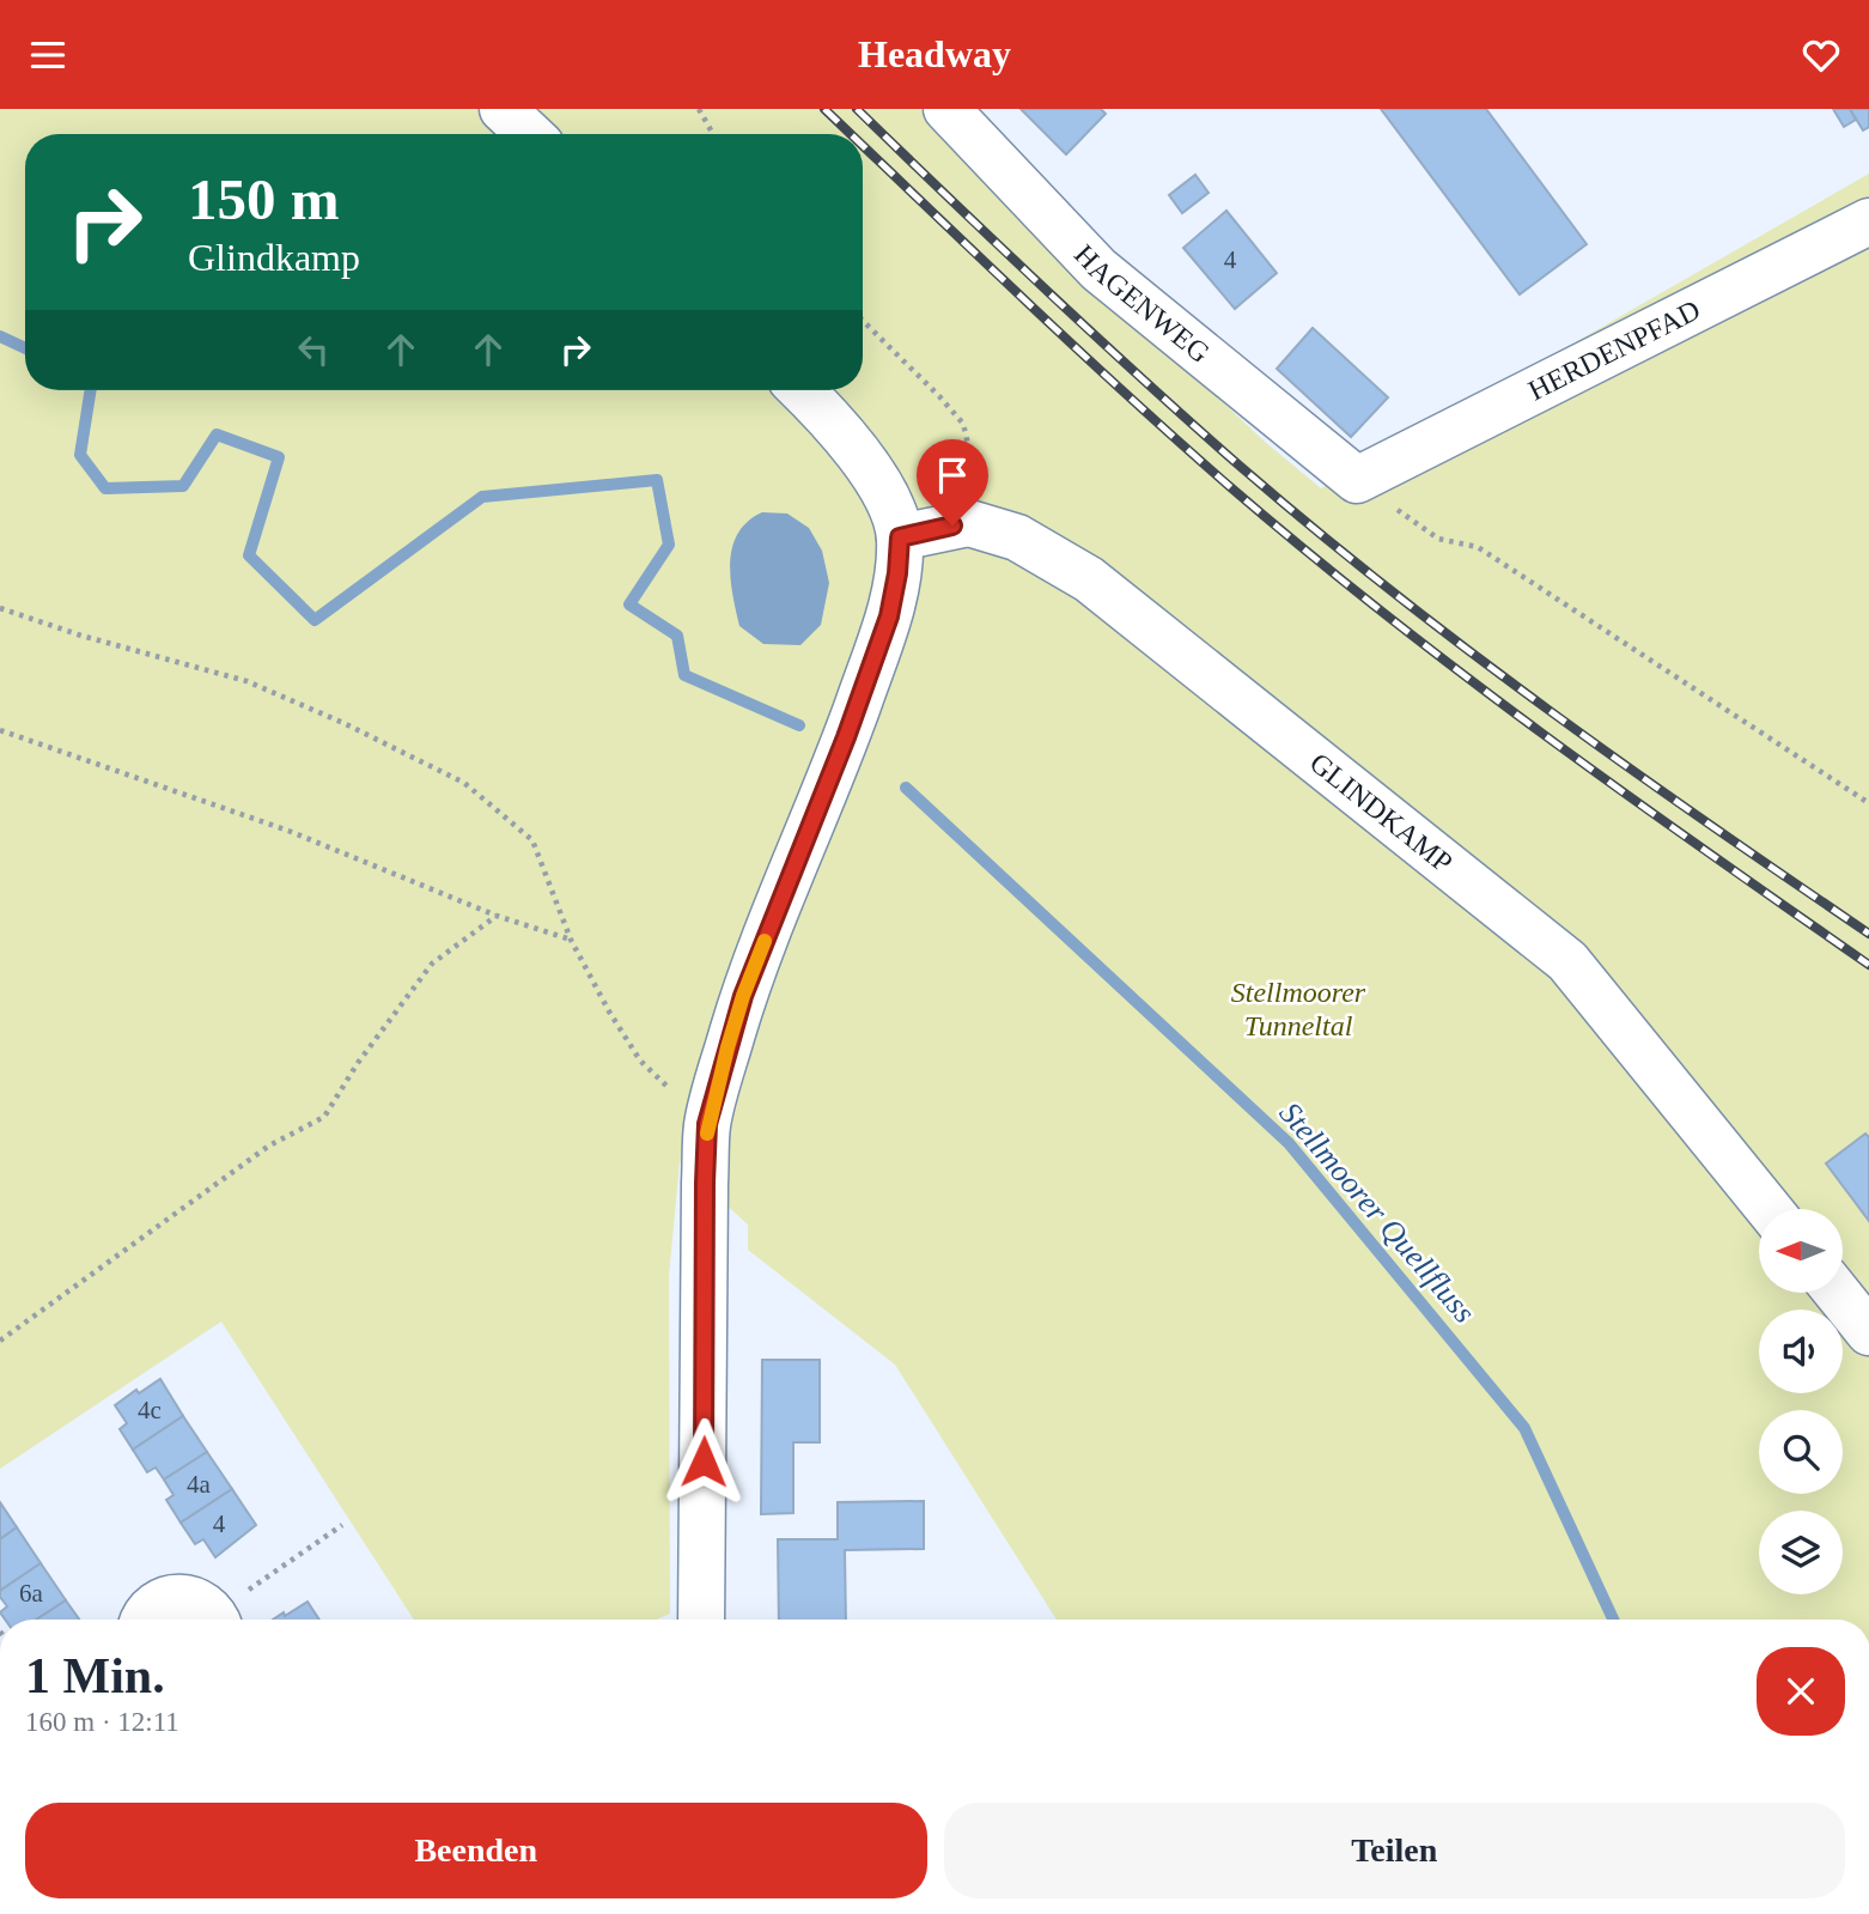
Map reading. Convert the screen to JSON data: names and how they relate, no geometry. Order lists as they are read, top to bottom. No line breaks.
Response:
{"streets":{"street":["HAGENWEG","HERDENPFAD","GLINDKAMP"]},"crossings":[["HAGENWEG","HERDENPFAD"]],"water":["Stellmoorer Quellfluss"],"parks":["Stellmoorer Tunneltal"],"house_numbers":["4","4c","4a","4","6a"],"north":"left","page":{"header":"Headway","turn":["150 m","Glindkamp"],"heading":["1 Min.","160 m · 12:11"],"buttons":["Beenden","Teilen"]}}
